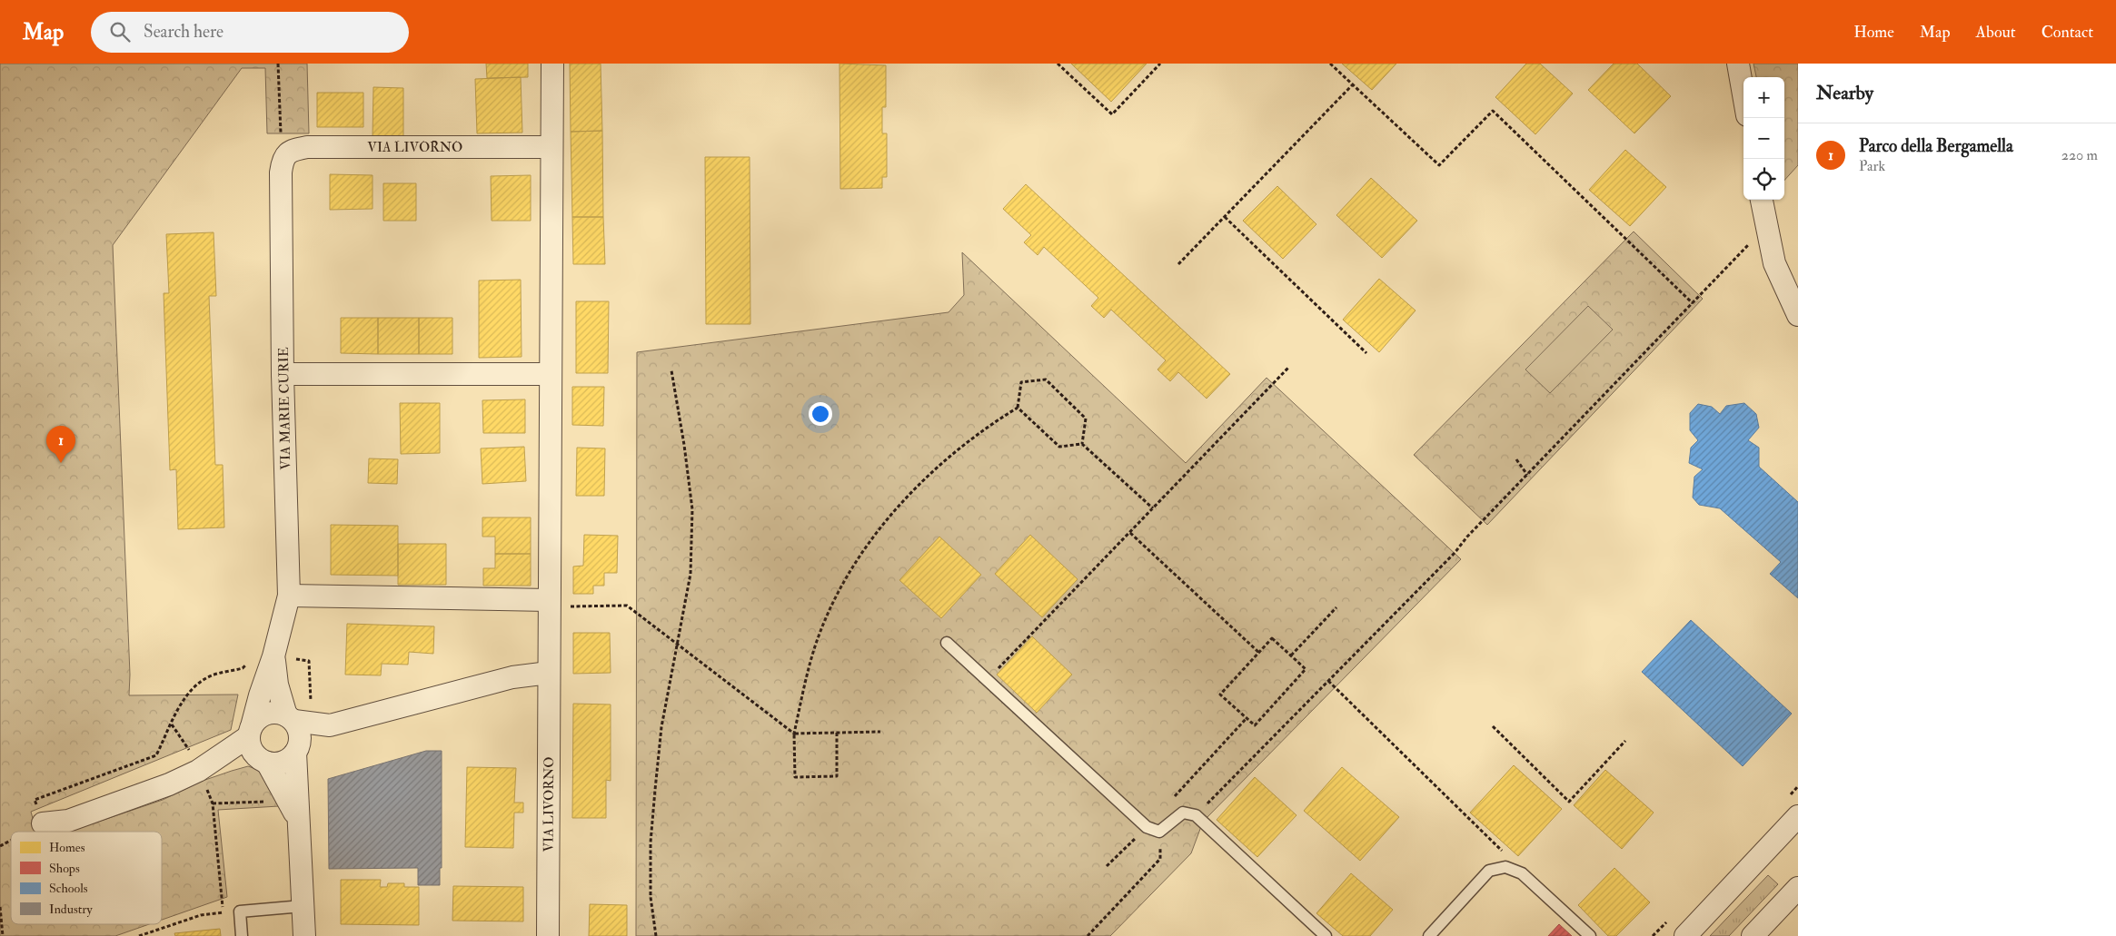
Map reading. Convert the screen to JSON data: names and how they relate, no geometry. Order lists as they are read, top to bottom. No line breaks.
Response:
{"streets":{"street":["VIA LIVORNO","VIA MARIE CURIE"]},"crossings":[["VIA LIVORNO","VIA MARIE CURIE"]],"legend":["Homes","Shops","Schools","Industry"],"page":{"header":"Map","search":"Search here","nav":["Home","Map","About","Contact"],"heading":"Nearby","map_buttons":["+","−"],"list":[{"mark":"1","name":"Parco della Bergamella","note":"Park","value":"220 m"}],"pins":"1"}}
